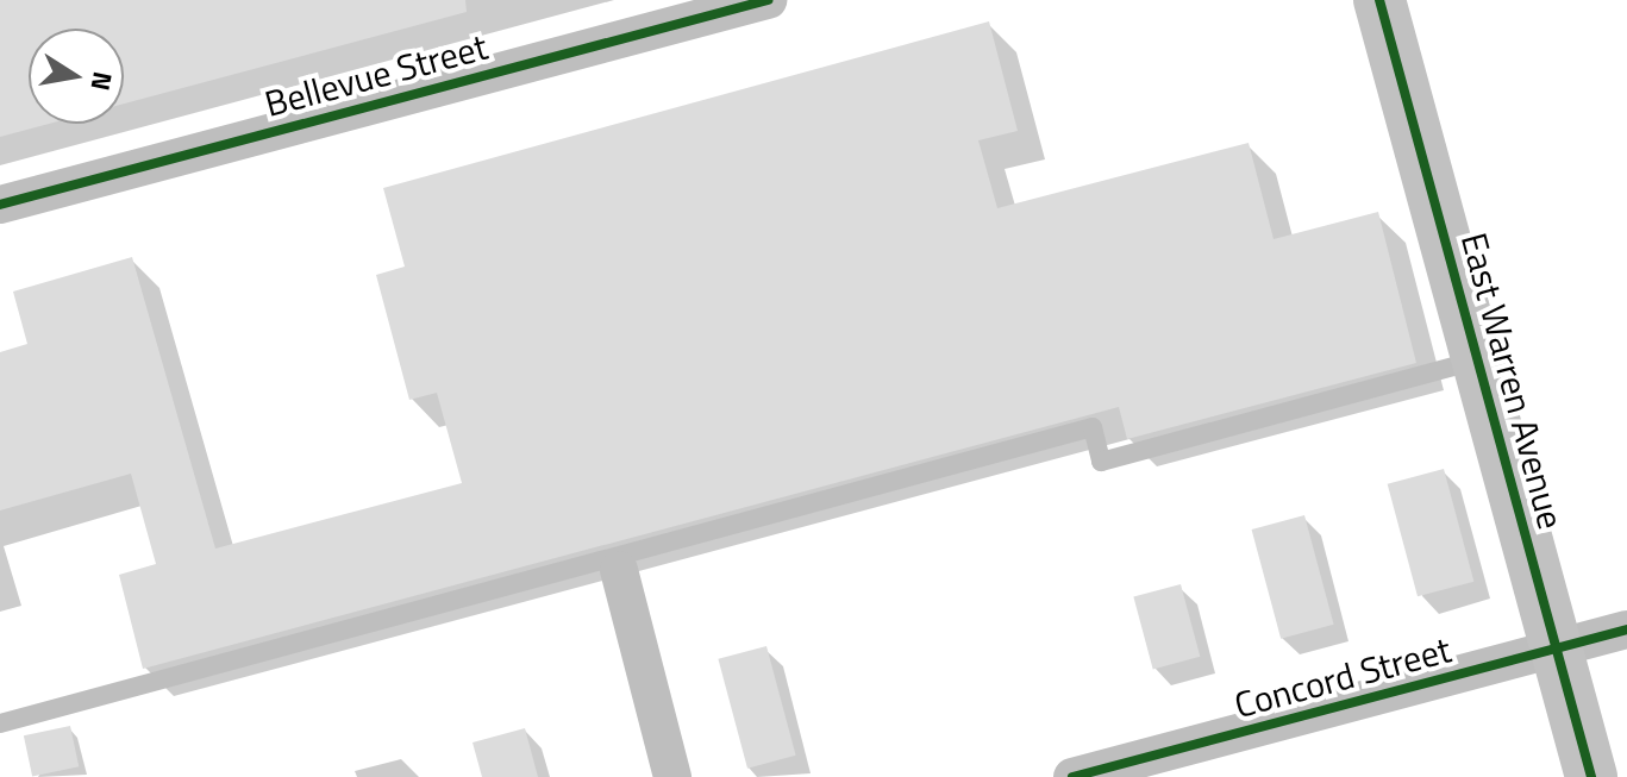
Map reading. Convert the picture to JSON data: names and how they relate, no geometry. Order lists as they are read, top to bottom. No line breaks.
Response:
{"streets":{"main road":["East Warren Avenue"],"street":["Bellevue Street","Concord Street"]},"crossings":[["East Warren Avenue","Concord Street"]],"north":"right"}
